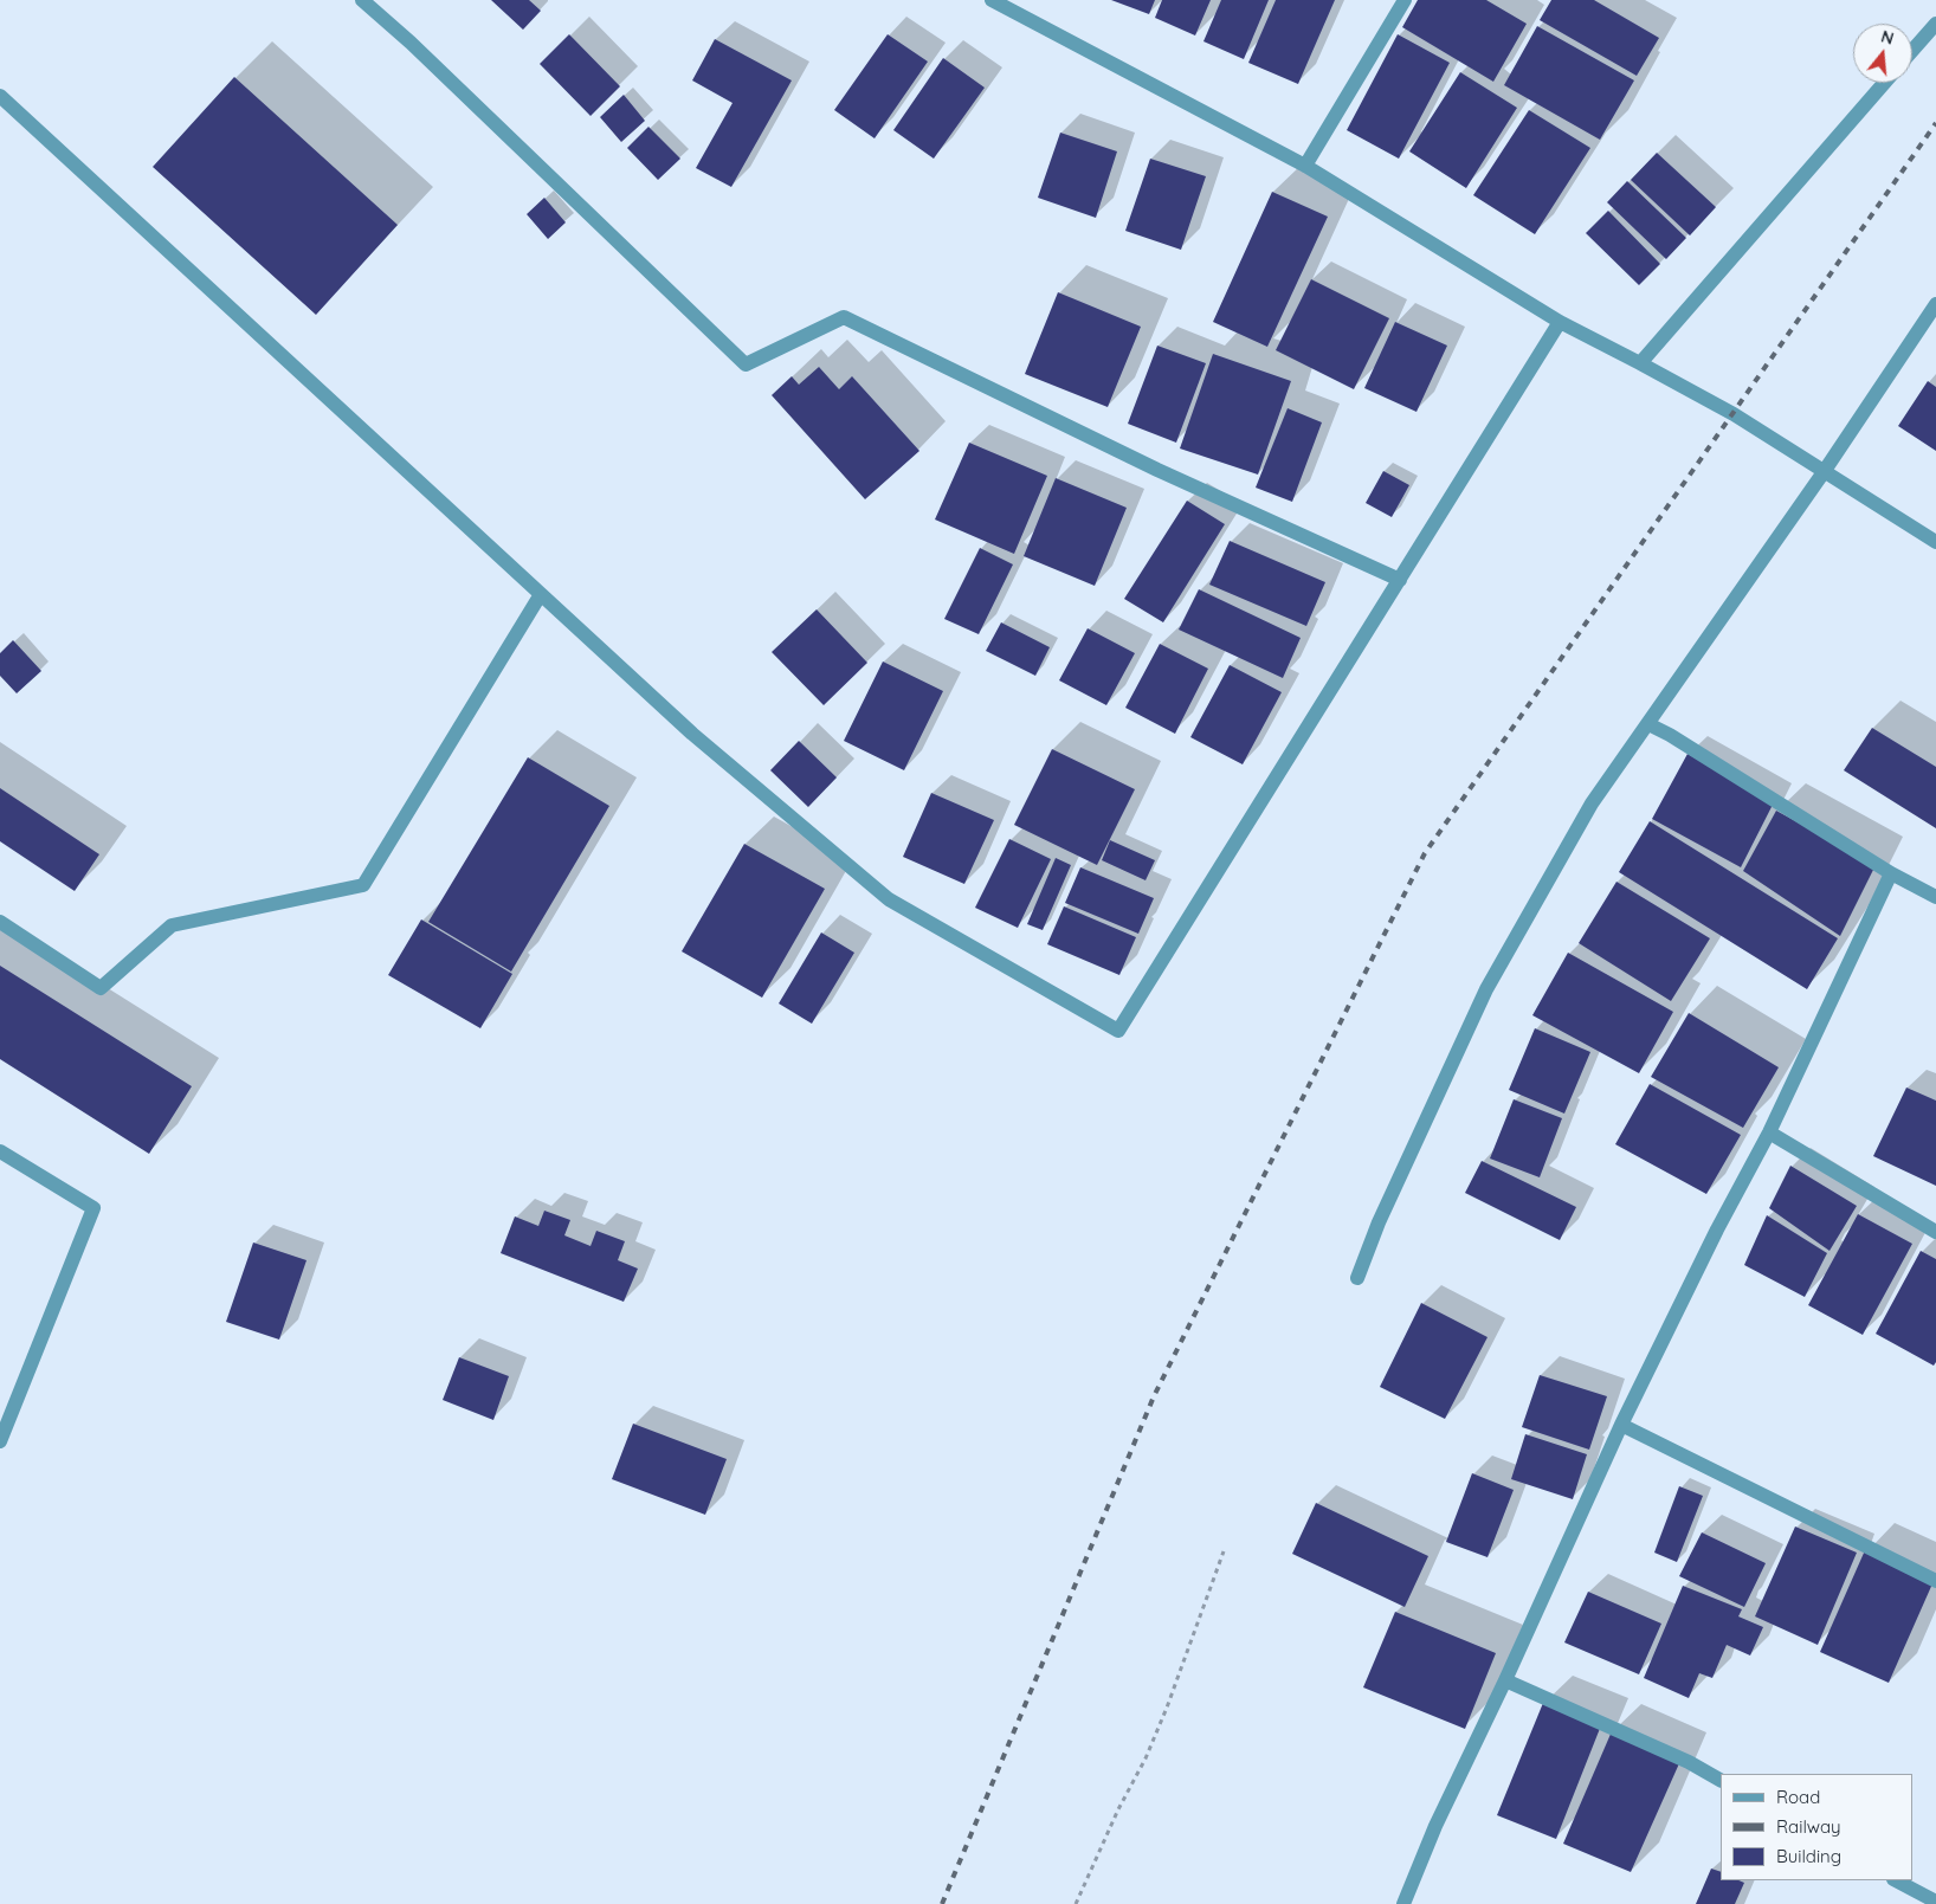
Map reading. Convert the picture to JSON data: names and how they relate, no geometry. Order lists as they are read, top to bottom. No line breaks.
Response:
{"legend":["Road","Railway","Building"],"north":"top"}
